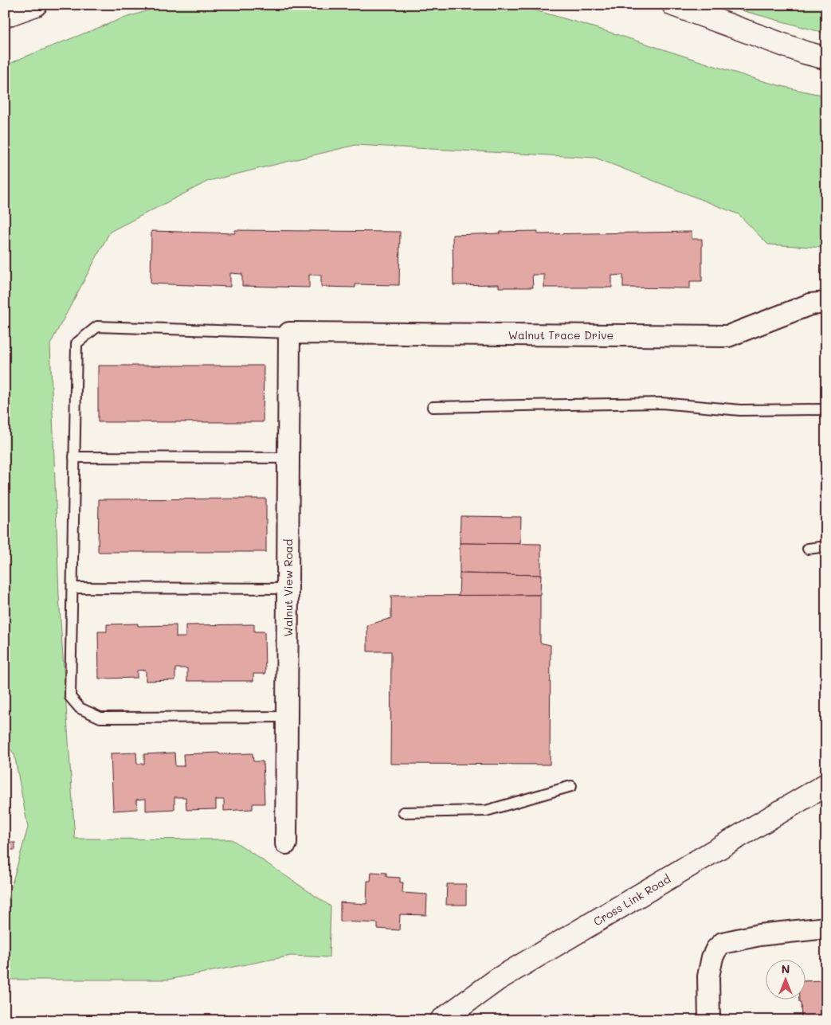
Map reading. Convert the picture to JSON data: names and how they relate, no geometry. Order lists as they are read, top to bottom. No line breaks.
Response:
{"streets":{"main road":["Cross Link Road"],"street":["Walnut Trace Drive","Walnut View Road"]},"crossings":[["Walnut Trace Drive","Walnut View Road"]],"north":"top"}
